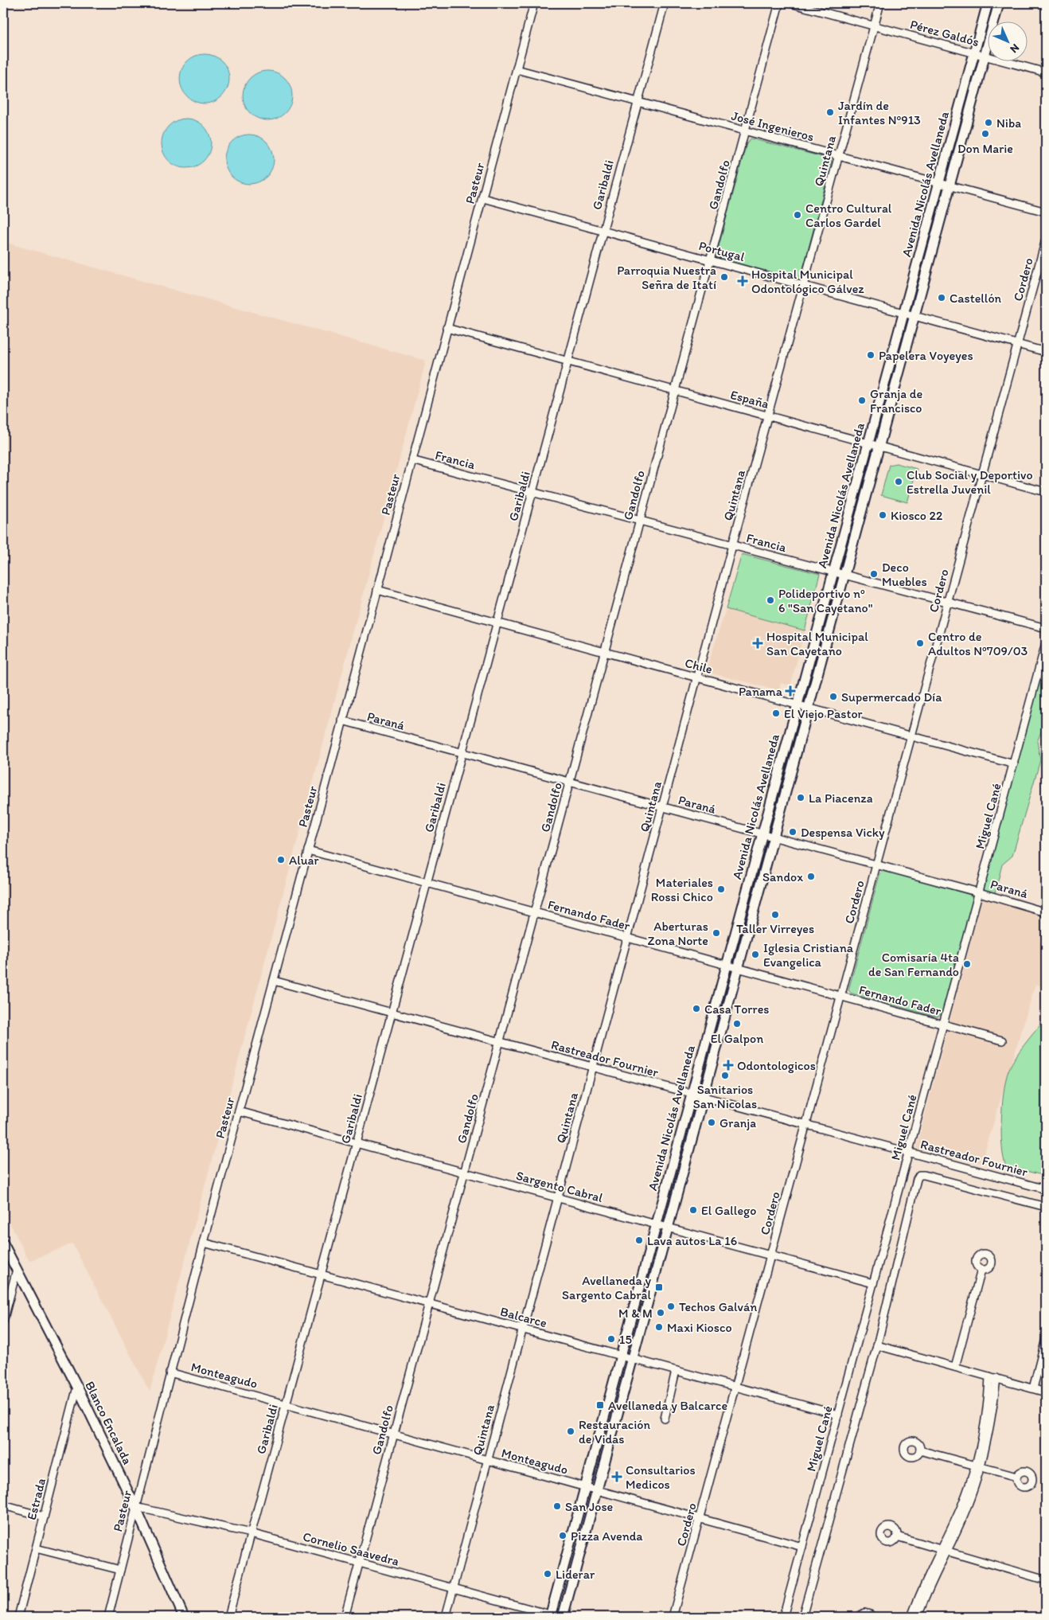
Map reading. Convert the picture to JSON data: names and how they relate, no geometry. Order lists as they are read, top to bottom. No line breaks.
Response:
{"streets":{"main road":["Avenida Nicolás Avellaneda","Blanco Encalada"],"street":["Pérez Galdós","José Ingenieros","Quintana","Pasteur","Garibaldi","Gandolfo","Portugal","Cordero","España","Francia","Chile","Paraná","Miguel Cané","Fernando Fader","Rastreador Fournier","Sargento Cabral","Balcarce","Monteagudo","Estrada","Cornelio Saavedra"]},"crossings":[["Pérez Galdós","Quintana"],["Pérez Galdós","Avenida Nicolás Avellaneda"],["José Ingenieros","Quintana"],["José Ingenieros","Pasteur"],["José Ingenieros","Avenida Nicolás Avellaneda"],["José Ingenieros","Garibaldi"],["José Ingenieros","Gandolfo"],["Quintana","Portugal"],["Quintana","España"],["Quintana","Francia"],["Quintana","Chile"],["Quintana","Paraná"],["Quintana","Fernando Fader"],["Quintana","Rastreador Fournier"],["Quintana","Sargento Cabral"],["Quintana","Balcarce"],["Quintana","Monteagudo"],["Quintana","Cornelio Saavedra"],["Pasteur","Portugal"],["Pasteur","España"],["Pasteur","Francia"],["Pasteur","Chile"],["Pasteur","Paraná"],["Pasteur","Fernando Fader"],["Pasteur","Rastreador Fournier"],["Pasteur","Sargento Cabral"],["Pasteur","Balcarce"],["Pasteur","Monteagudo"],["Pasteur","Blanco Encalada"],["Pasteur","Cornelio Saavedra"],["Avenida Nicolás Avellaneda","Portugal"],["Avenida Nicolás Avellaneda","España"],["Avenida Nicolás Avellaneda","Francia"],["Avenida Nicolás Avellaneda","Chile"],["Avenida Nicolás Avellaneda","Paraná"],["Avenida Nicolás Avellaneda","Fernando Fader"],["Avenida Nicolás Avellaneda","Rastreador Fournier"],["Avenida Nicolás Avellaneda","Sargento Cabral"],["Avenida Nicolás Avellaneda","Balcarce"],["Avenida Nicolás Avellaneda","Monteagudo"],["Avenida Nicolás Avellaneda","Cornelio Saavedra"],["Garibaldi","Portugal"],["Garibaldi","España"],["Garibaldi","Francia"],["Garibaldi","Chile"],["Garibaldi","Paraná"],["Garibaldi","Fernando Fader"],["Garibaldi","Rastreador Fournier"],["Garibaldi","Sargento Cabral"],["Garibaldi","Balcarce"],["Garibaldi","Monteagudo"],["Garibaldi","Cornelio Saavedra"],["Gandolfo","Portugal"],["Gandolfo","España"],["Gandolfo","Francia"],["Gandolfo","Chile"],["Gandolfo","Paraná"],["Gandolfo","Fernando Fader"],["Gandolfo","Rastreador Fournier"],["Gandolfo","Sargento Cabral"],["Gandolfo","Balcarce"],["Gandolfo","Monteagudo"],["Gandolfo","Cornelio Saavedra"],["Portugal","Cordero"],["Cordero","España"],["Cordero","Francia"],["Cordero","Chile"],["Cordero","Paraná"],["Cordero","Fernando Fader"],["Cordero","Rastreador Fournier"],["Cordero","Sargento Cabral"],["Cordero","Balcarce"],["Cordero","Monteagudo"],["Chile","Miguel Cané"],["Paraná","Miguel Cané"],["Miguel Cané","Fernando Fader"],["Miguel Cané","Rastreador Fournier"],["Miguel Cané","Sargento Cabral"],["Miguel Cané","Balcarce"],["Miguel Cané","Monteagudo"],["Blanco Encalada","Estrada"],["Blanco Encalada","Cornelio Saavedra"]],"places":{"other":["Jardín de Infantes Nº913","Niba","Don Marie","Centro Cultural Carlos Gardel","Parroquia Nuestra Señra de Itatí","Castellón","Papelera Voyeyes","Granja de Francisco","Club Social y Deportivo Estrella Juvenil","Kiosco 22","Deco Muebles","Polideportivo nº 6 \"San Cayetano\"","Centro de Adultos Nº709/03","Supermercado Día","El Viejo Pastor","La Piacenza","Despensa Vicky","Aluar","Sandox","Materiales Rossi Chico","Taller Virreyes","Aberturas Zona Norte","Iglesia Cristiana Evangelica","Comisaría 4ta de San Fernando","Casa Torres","El Galpon","Sanitarios San Nicolas","Granja","El Gallego","Lava autos La 16","Techos Galván","M & M","Maxi Kiosco","15","Restauración de Vidas","San Jose","Pizza Avenda","Liderar"],"health":["Hospital Municipal Odontológico Gálvez","Hospital Municipal San Cayetano","Panama","Odontologicos","Consultarios Medicos"],"transit":["Avellaneda y Sargento Cabral","Avellaneda y Balcarce"]},"north":"bottom right"}
